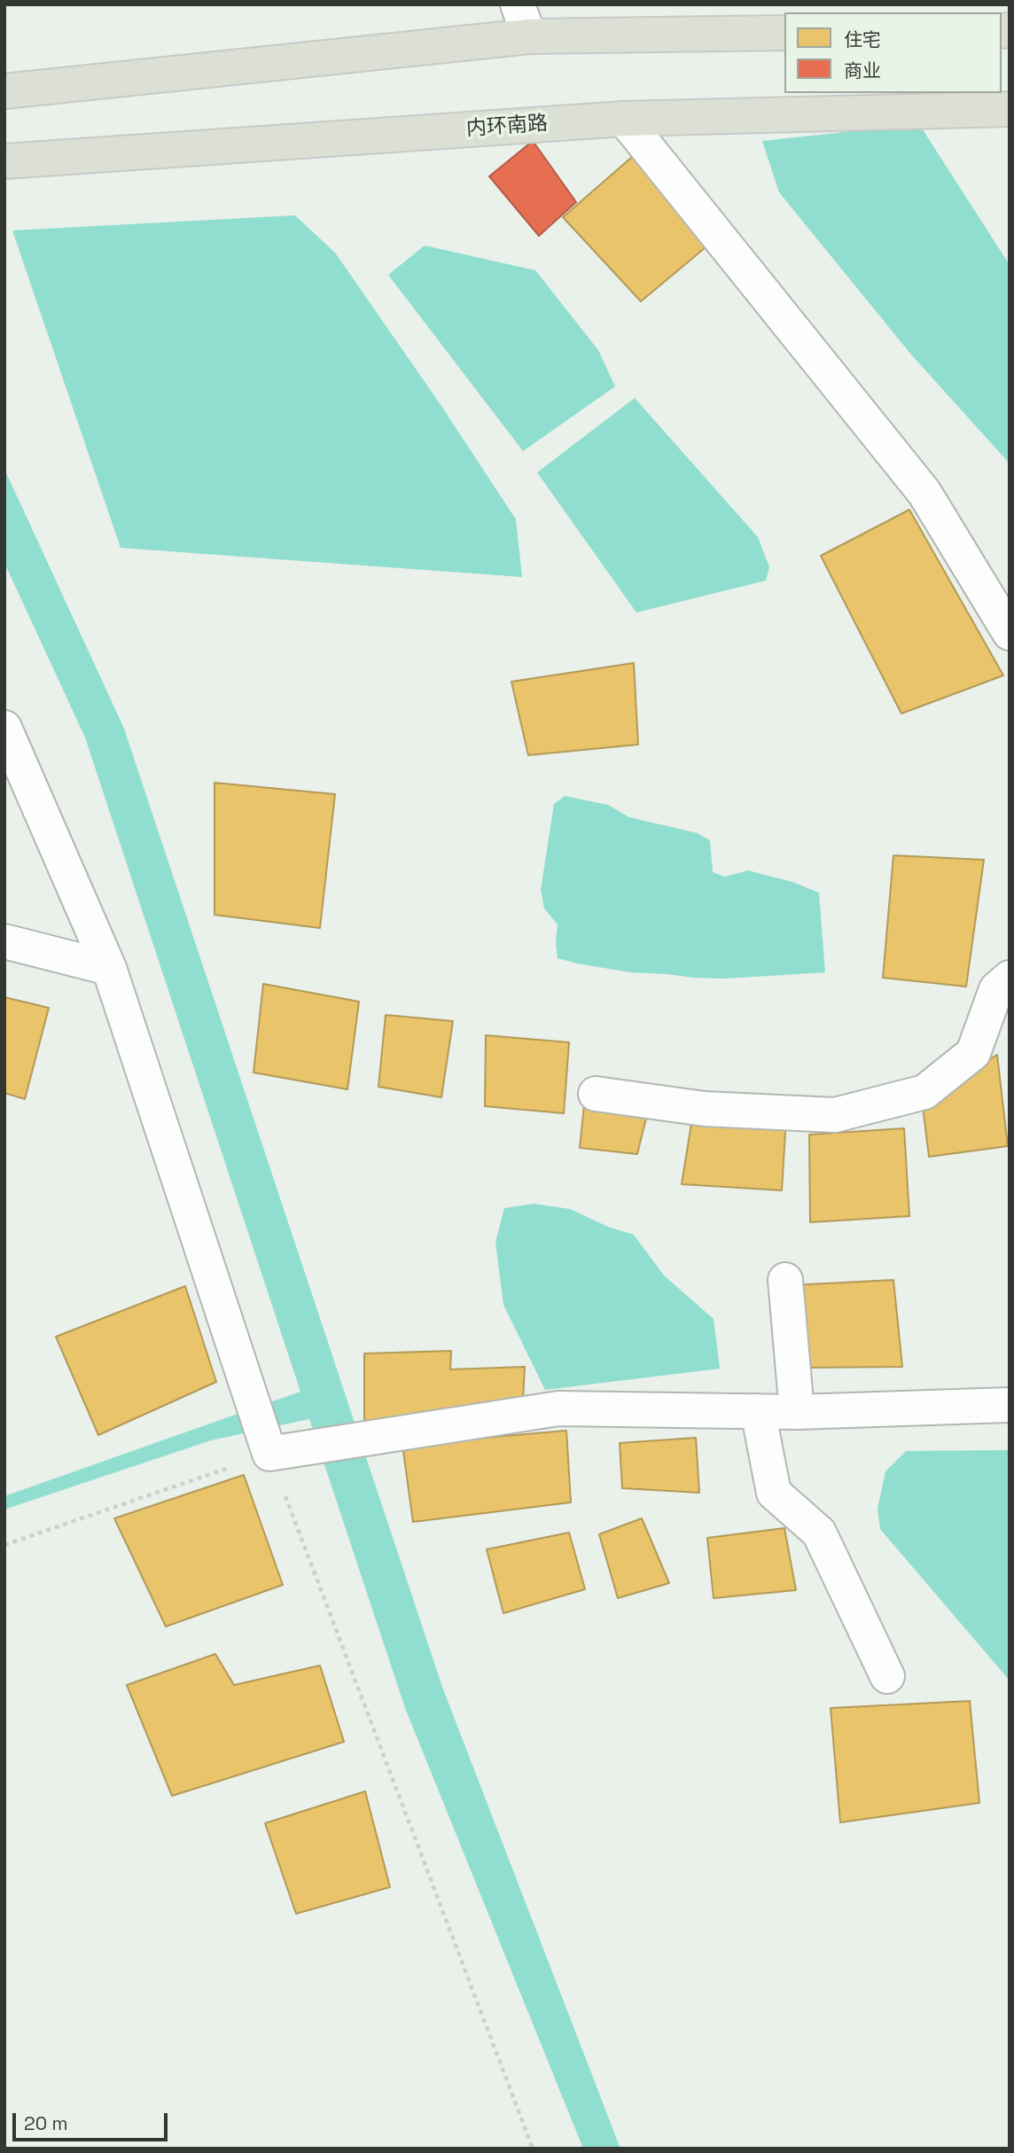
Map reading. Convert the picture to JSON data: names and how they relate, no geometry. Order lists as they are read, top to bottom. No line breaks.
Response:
{"streets":{"main road":["内环南路"]},"legend":["住宅","商业"],"scale_bar":"20 m"}
